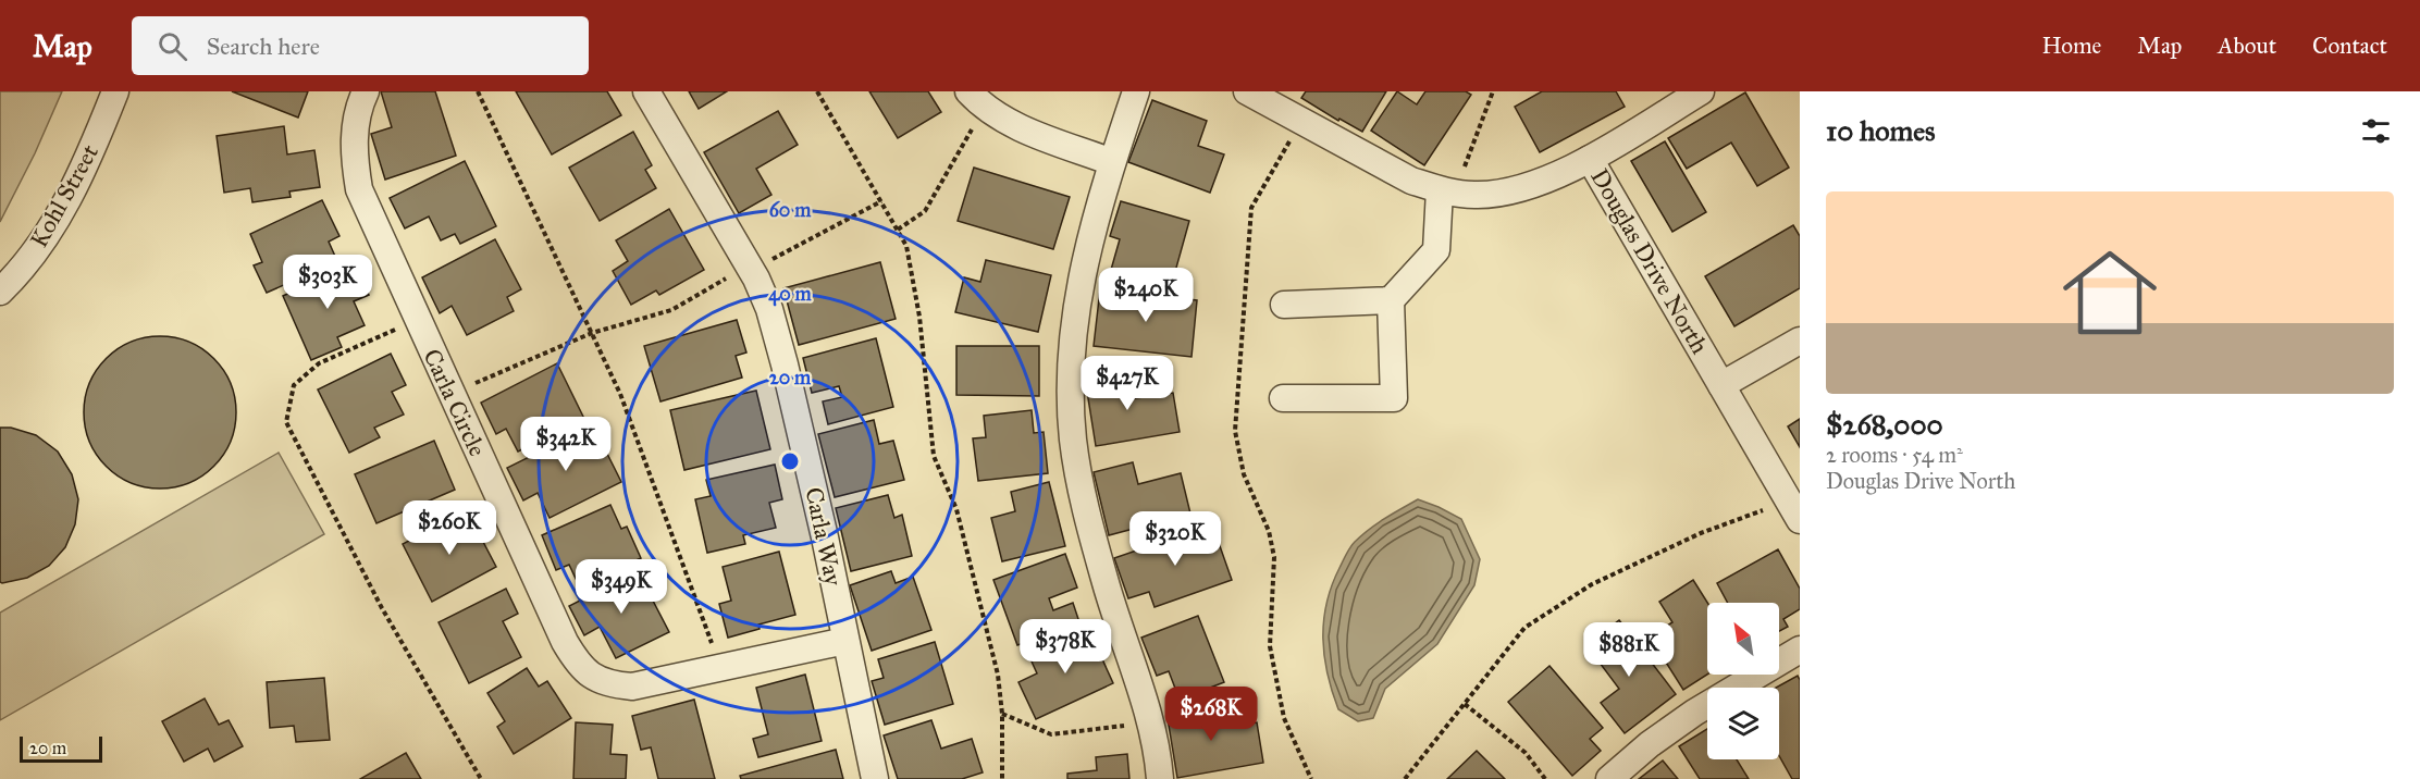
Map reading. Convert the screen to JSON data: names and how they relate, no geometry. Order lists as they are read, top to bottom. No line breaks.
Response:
{"streets":{"street":["Kohl Street","Douglas Drive North","Carla Circle","Carla Way"]},"crossings":[["Carla Circle","Carla Way"]],"scale_bar":"20 m","north":"top left","page":{"header":"Map","search":"Search here","nav":["Home","Map","About","Contact"],"heading":"10 homes","list":[{"name":"$268,000","note":"2 rooms · 54 m² · Douglas Drive North"}],"price":["$303K","$240K","$427K","$342K","$260K","$320K","$349K","$378K","$881K","$268K"],"scale":"20 m"},"rings":["60 m","40 m","20 m"]}
